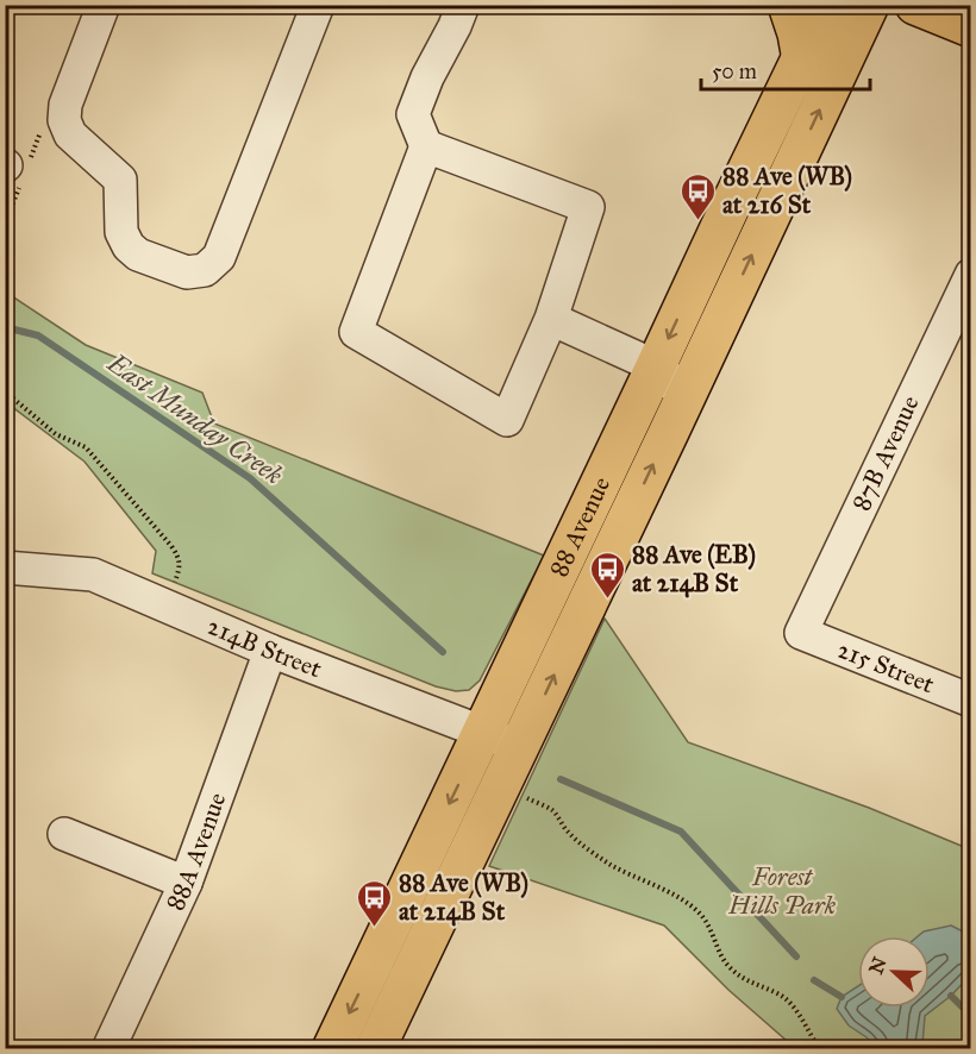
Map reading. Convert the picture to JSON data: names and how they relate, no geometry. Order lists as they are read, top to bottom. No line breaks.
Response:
{"streets":{"main road":["88 Avenue"],"street":["87B Avenue","214B Street","215 Street","88A Avenue"]},"crossings":[["87B Avenue","215 Street"],["88 Avenue","214B Street"],["214B Street","88A Avenue"]],"water":["East Munday Creek"],"parks":["Forest Hills Park"],"places":{"bus stop":["88 Ave (WB) at 216 St","88 Ave (EB) at 214B St","88 Ave (WB) at 214B St"]},"scale_bar":"50 m","north":"left"}
